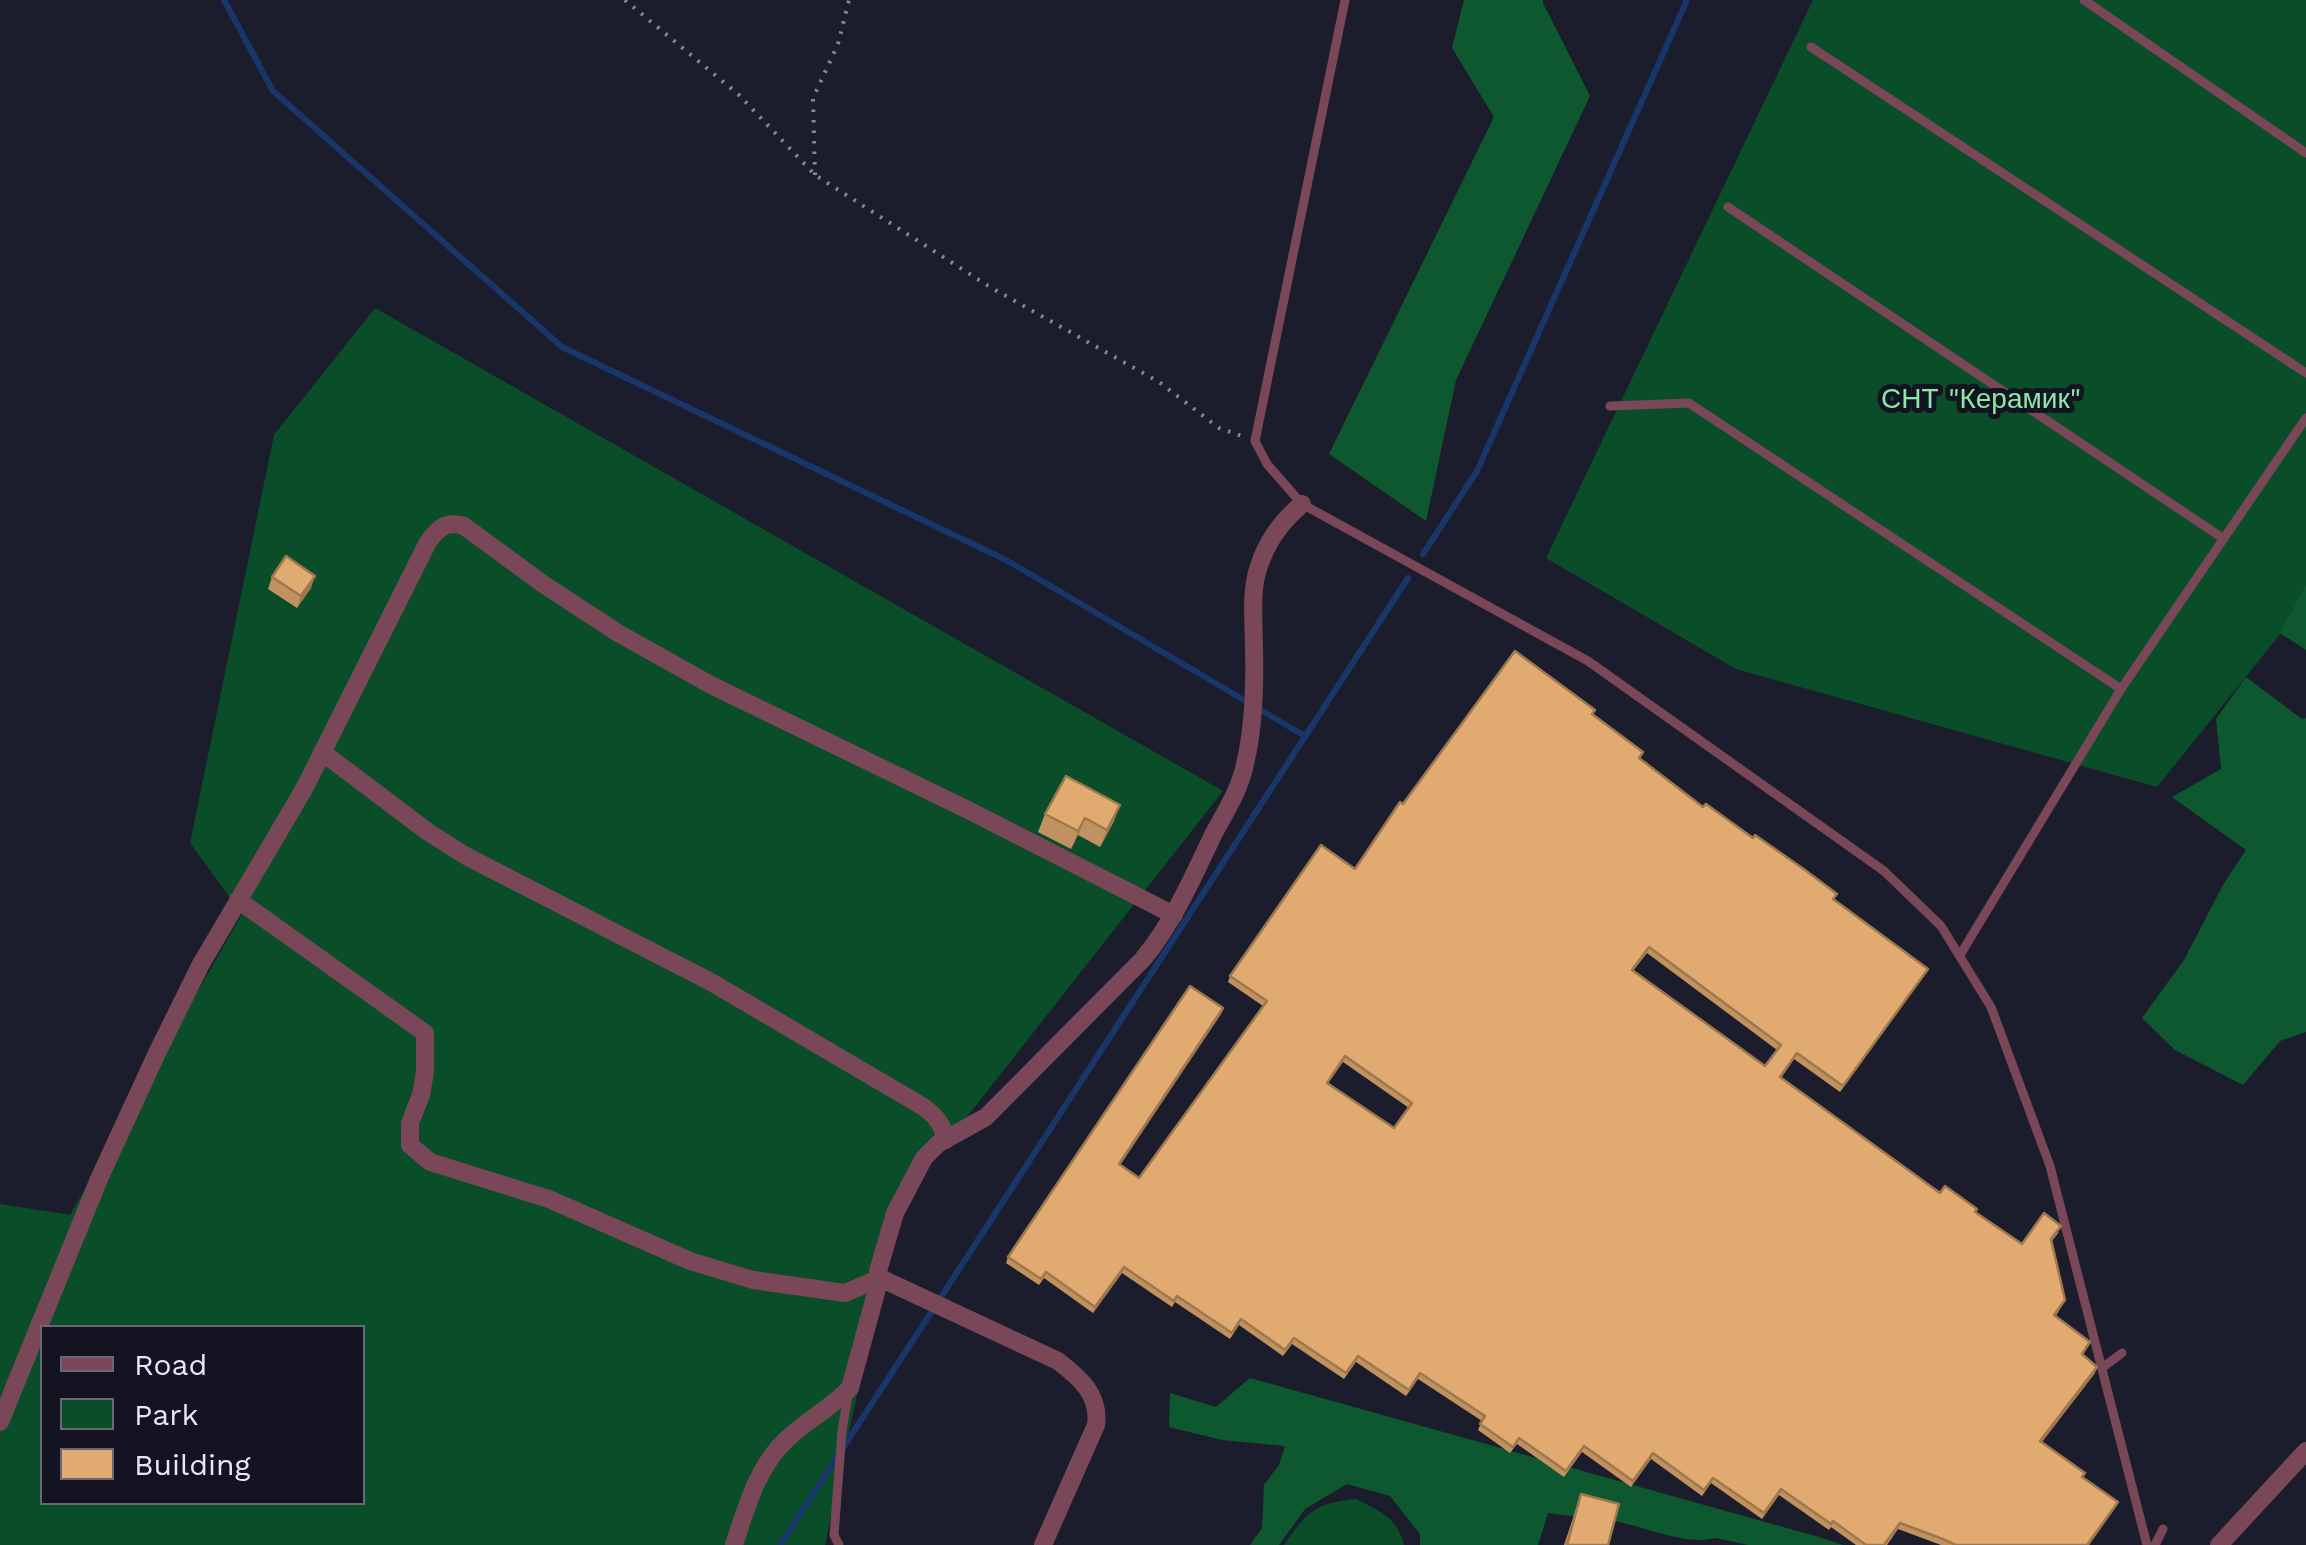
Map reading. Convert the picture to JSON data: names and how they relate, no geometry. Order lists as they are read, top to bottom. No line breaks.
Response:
{"parks":["СНТ \"Керамик\""],"legend":["Road","Park","Building"]}
